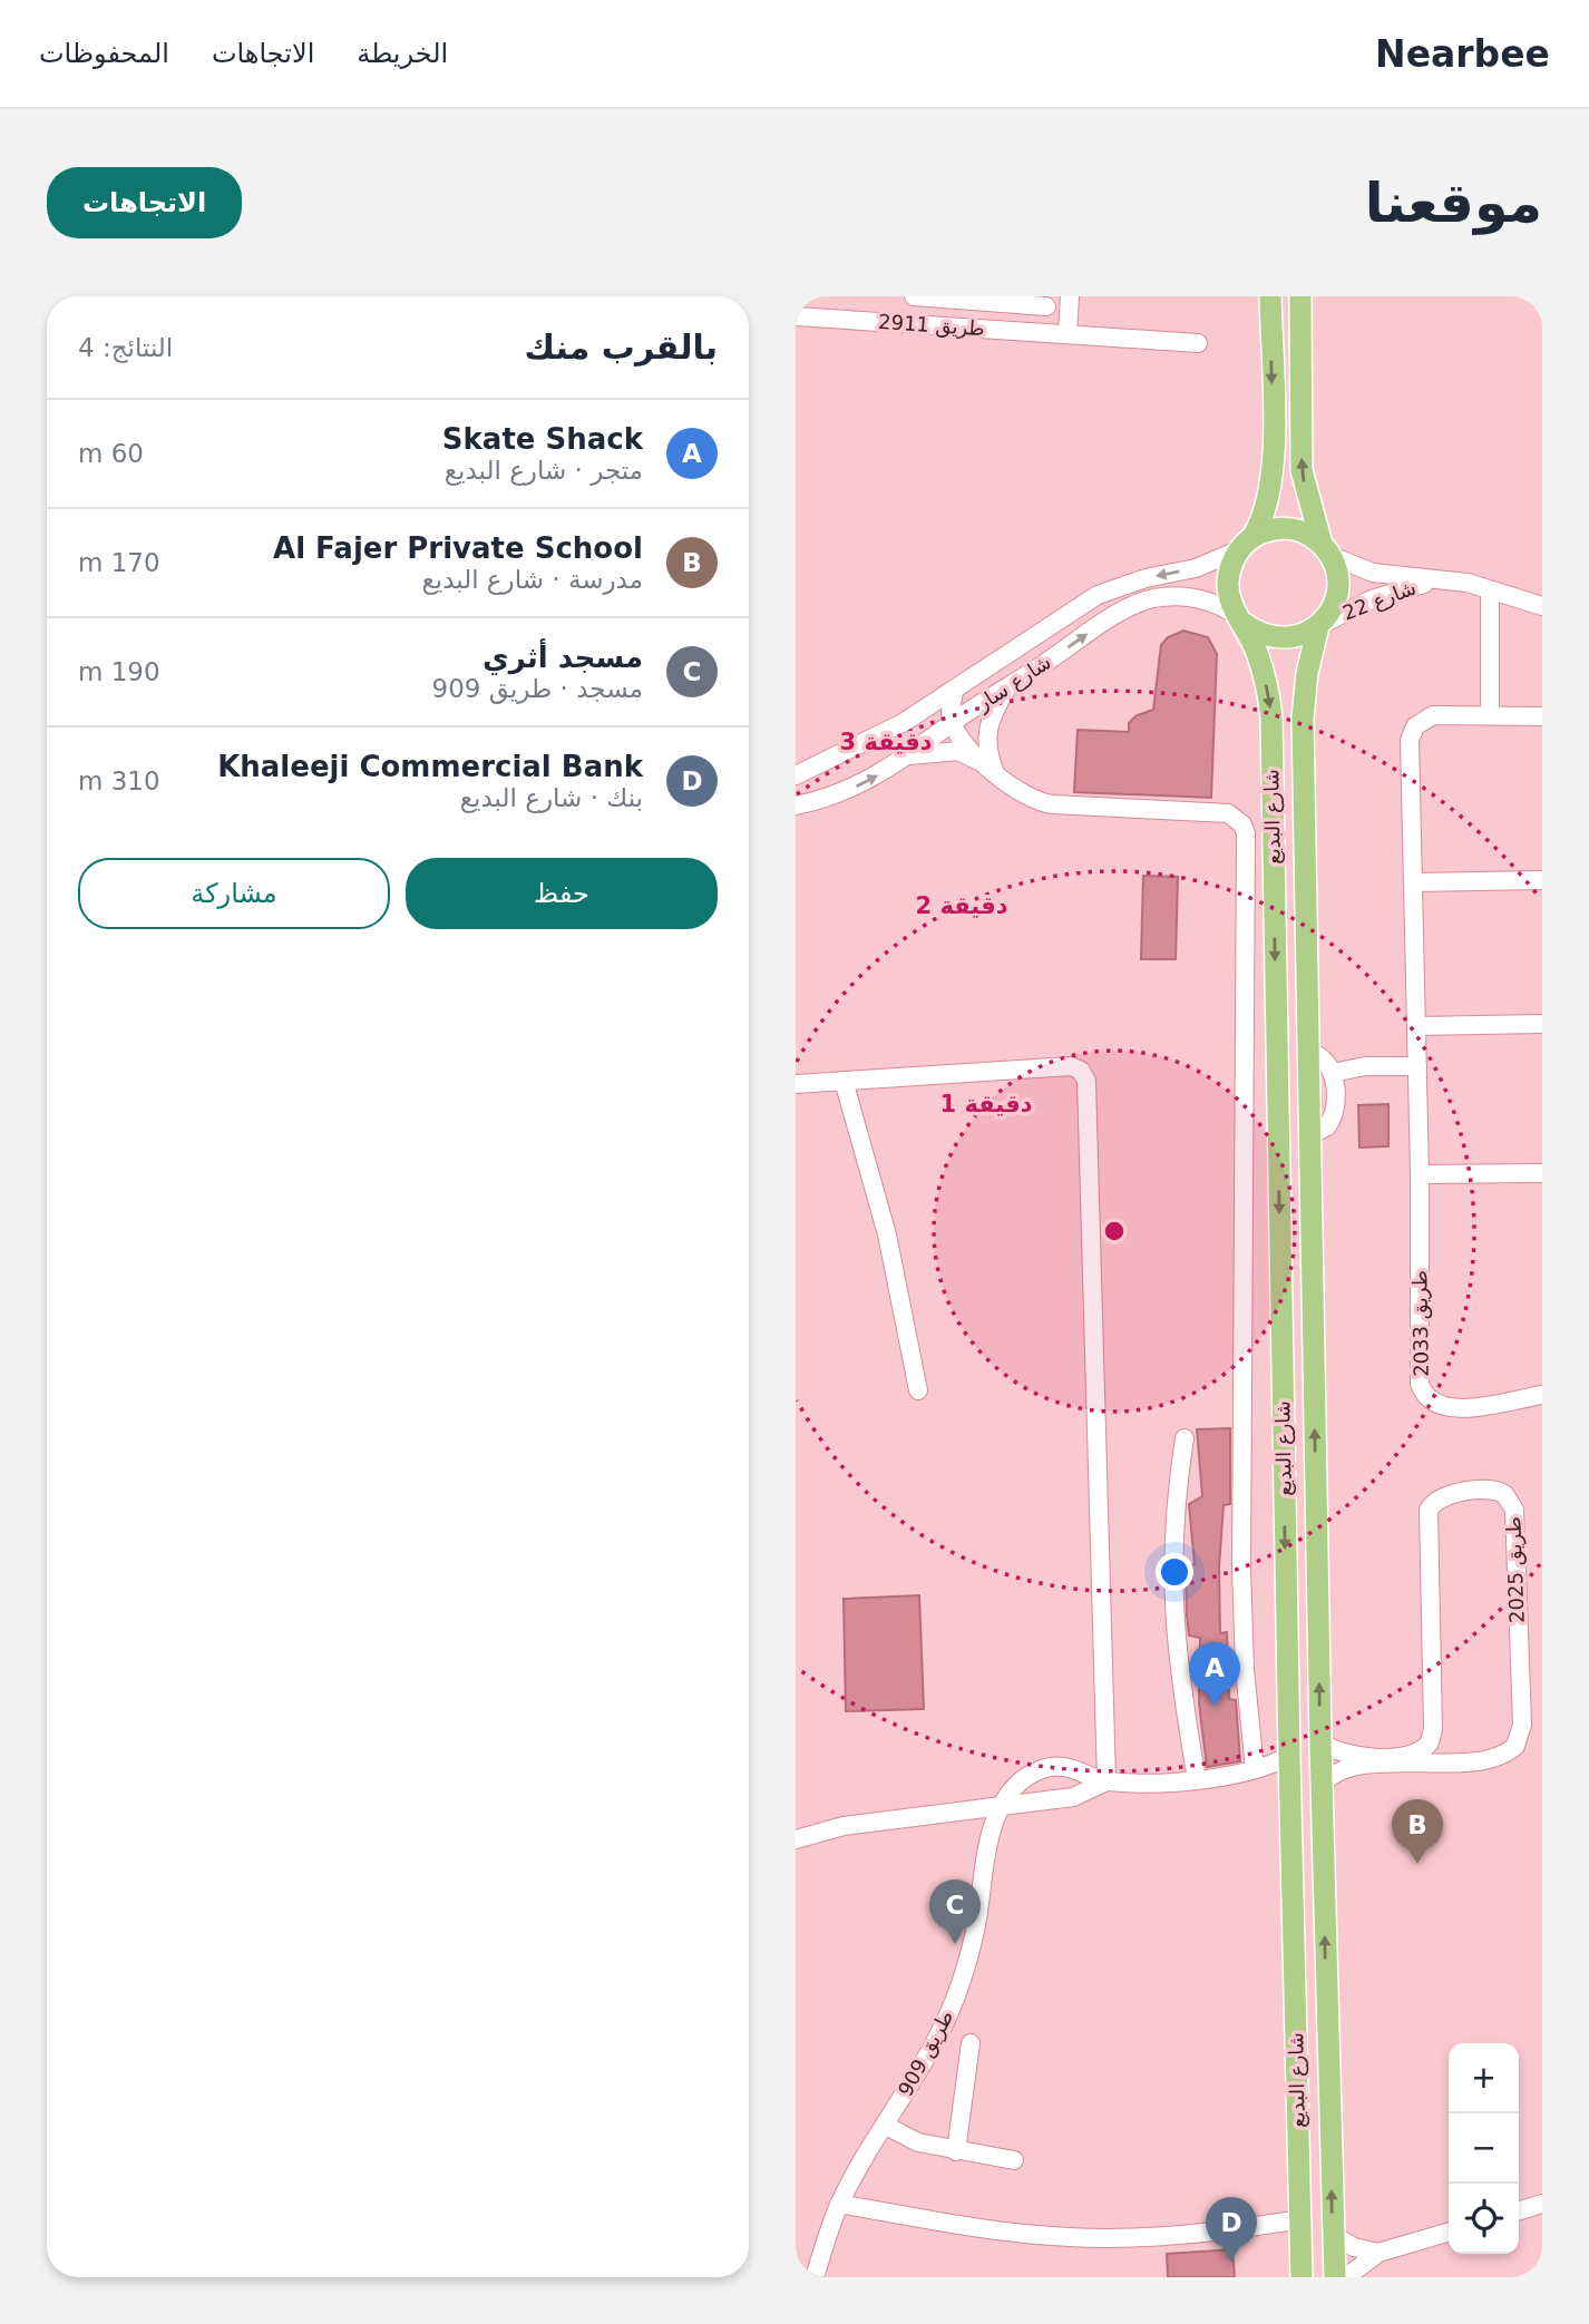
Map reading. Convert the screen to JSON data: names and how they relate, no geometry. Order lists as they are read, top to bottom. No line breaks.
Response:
{"streets":{"main road":["شارع البديع"],"street":["طريق 2911","شارع 22","شارع سار","طريق 2033","طريق 2025","طريق 909"]},"crossings":[["شارع 22","شارع سار"],["شارع 22","شارع البديع"],["شارع سار","شارع البديع"],["شارع البديع","طريق 2025"]],"page":{"header":"Nearbee","nav":["الخريطة","الاتجاهات","المحفوظات"],"buttons":["الاتجاهات",["حفظ","مشاركة"]],"title":"موقعنا","heading":["بالقرب منك","النتائج: 4"],"list":[{"mark":"A","name":"Skate Shack","note":"متجر · شارع البديع","value":"60 m"},{"mark":"B","name":"Al Fajer Private School","note":"مدرسة · شارع البديع","value":"170 m"},{"mark":"C","name":"مسجد أثري","note":"مسجد · طريق 909","value":"190 m"},{"mark":"D","name":"Khaleeji Commercial Bank","note":"بنك · شارع البديع","value":"310 m"}],"pins":["A","B","C","D"],"map_buttons":["+","−"]},"rings":["3 دقيقة","2 دقيقة","1 دقيقة"]}
